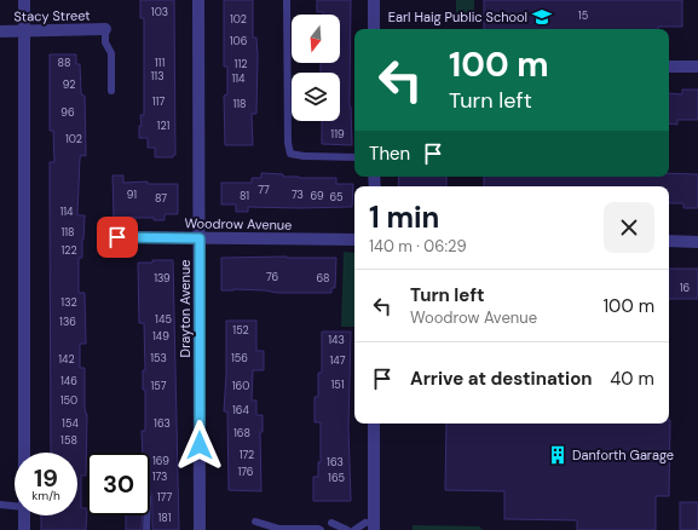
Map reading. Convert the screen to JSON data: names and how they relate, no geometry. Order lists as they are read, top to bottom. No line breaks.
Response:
{"streets":{"street":["Stacy Street","Woodrow Avenue","Drayton Avenue"]},"crossings":[["Woodrow Avenue","Drayton Avenue"]],"places":{"school or university":["Earl Haig Public School"],"building":["Danforth Garage"]},"house_numbers":["103","15","102","106","88","111","112","113","114","92","117","118","96","121","119","102","77","91","73","81","69","65","87","114","118","122","76","139","68","16","132","145","136","152","149","143","153","156","142","147","146","151","157","160","150","164","154","163","168","158","172","169","163","176","173","165","177","181"],"north":"bottom","page":{"turn":["100 m","Turn left"],"then":"Then","heading":["1 min","140 m · 06:29"],"list":[{"name":"Turn left","note":"Woodrow Avenue","value":"100 m"},{"name":"Arrive at destination","value":"40 m"}],"speed":"19 km/h","limit":"30"}}
